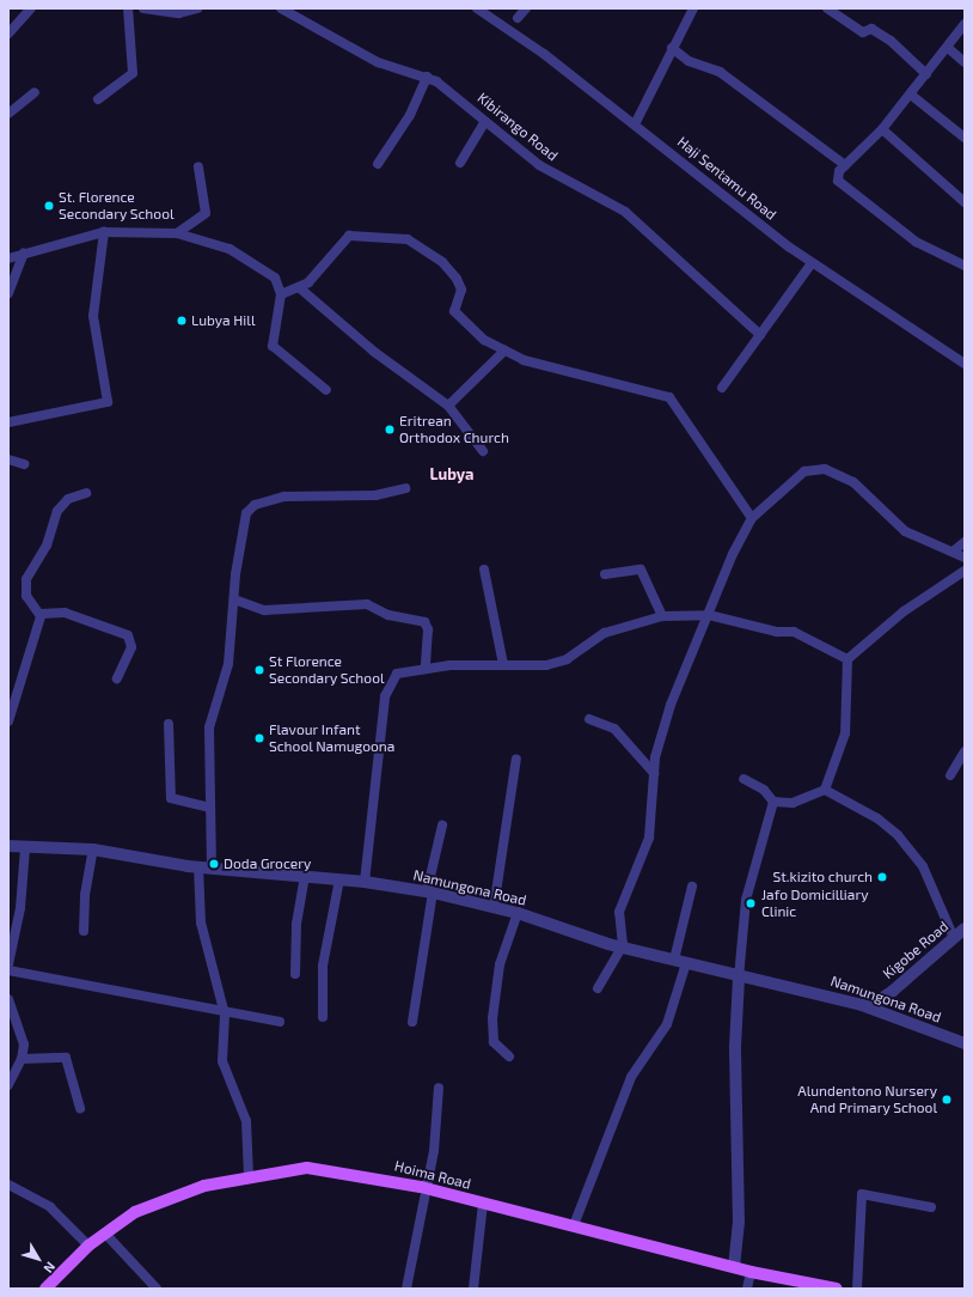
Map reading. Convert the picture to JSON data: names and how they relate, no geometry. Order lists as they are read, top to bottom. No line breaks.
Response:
{"streets":{"main road":["Hoima Road"],"street":["Kibirango Road","Haji Sentamu Road","Namungona Road","Kigobe Road"]},"crossings":[["Namungona Road","Kigobe Road"]],"districts":["Lubya"],"places":["St. Florence Secondary School","Lubya Hill","Eritrean Orthodox Church","St Florence Secondary School","Flavour Infant School Namugoona","Doda Grocery","St.kizito church","Jafo Domicilliary Clinic","Alundentono Nursery And Primary School"],"north":"bottom right"}
